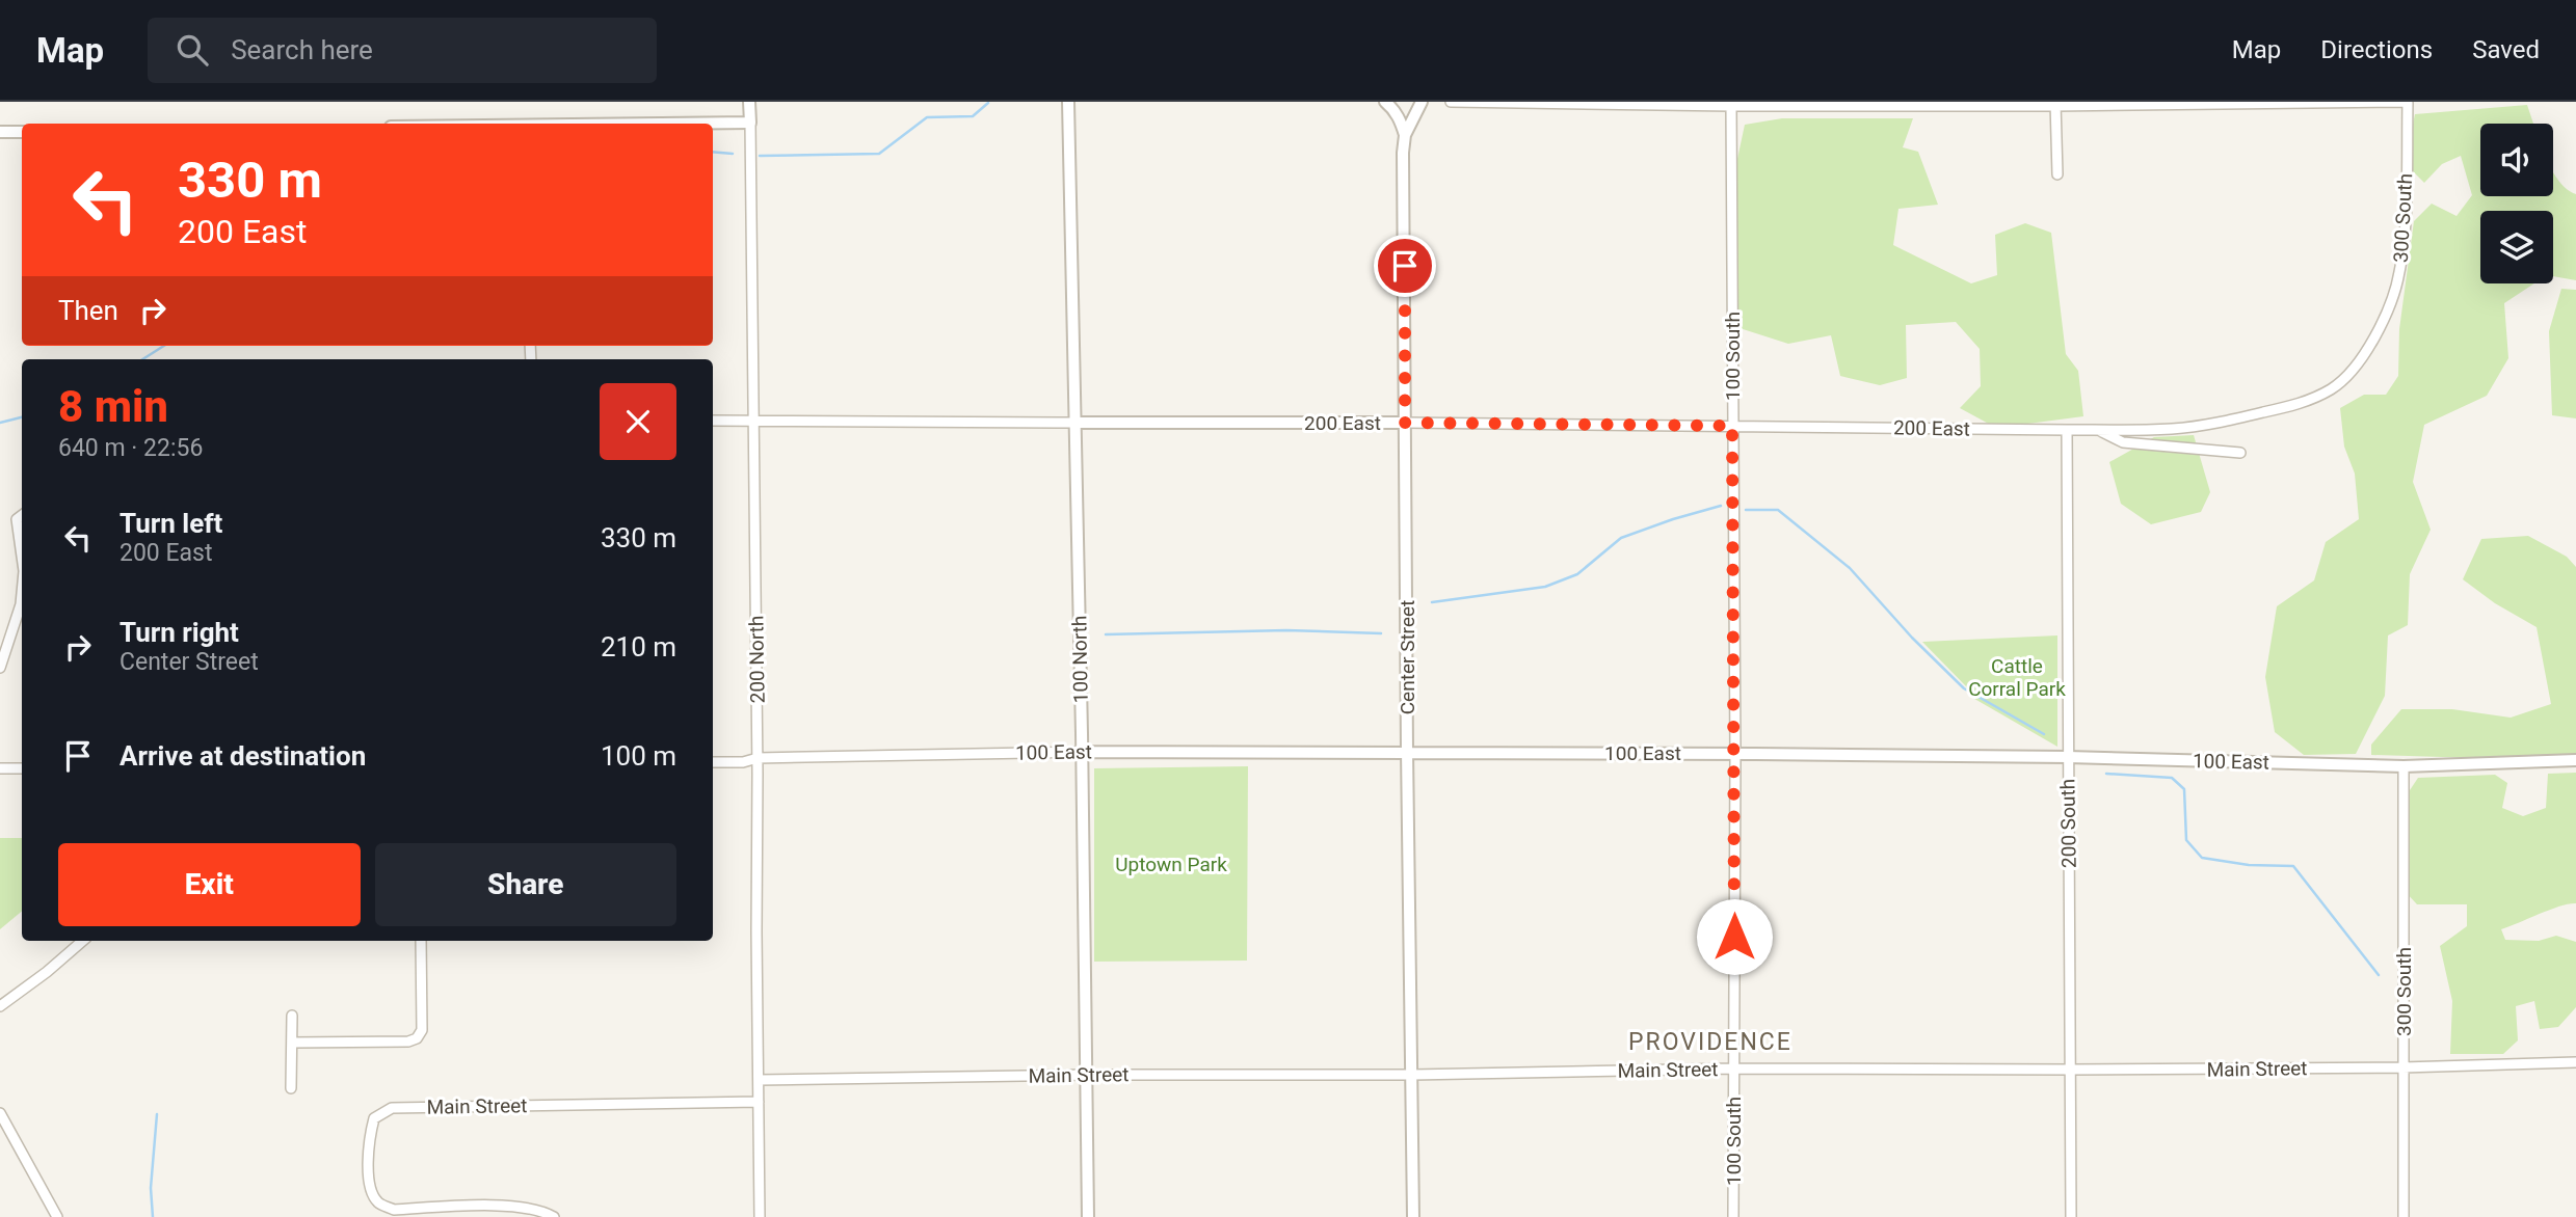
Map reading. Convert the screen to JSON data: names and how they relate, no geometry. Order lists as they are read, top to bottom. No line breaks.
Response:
{"streets":{"street":["300 South","100 South","200 East","Center Street","200 North","100 North","100 East","200 South","Main Street"]},"crossings":[["300 South","200 East"],["300 South","100 East"],["300 South","Main Street"],["100 South","200 East"],["100 South","100 East"],["100 South","Main Street"],["200 East","Center Street"],["200 East","200 North"],["200 East","100 North"],["200 East","200 South"],["Center Street","100 East"],["Center Street","Main Street"],["200 North","100 East"],["200 North","Main Street"],["100 North","100 East"],["100 North","Main Street"],["100 East","200 South"],["200 South","Main Street"]],"districts":["PROVIDENCE"],"parks":["Cattle Corral Park","Uptown Park"],"page":{"header":"Map","search":"Search here","nav":["Map","Directions","Saved"],"turn":["330 m","200 East"],"then":"Then","heading":["8 min","640 m · 22:56"],"list":[{"name":"Turn left","note":"200 East","value":"330 m"},{"name":"Turn right","note":"Center Street","value":"210 m"},{"name":"Arrive at destination","value":"100 m"}],"buttons":["Exit","Share"]}}
